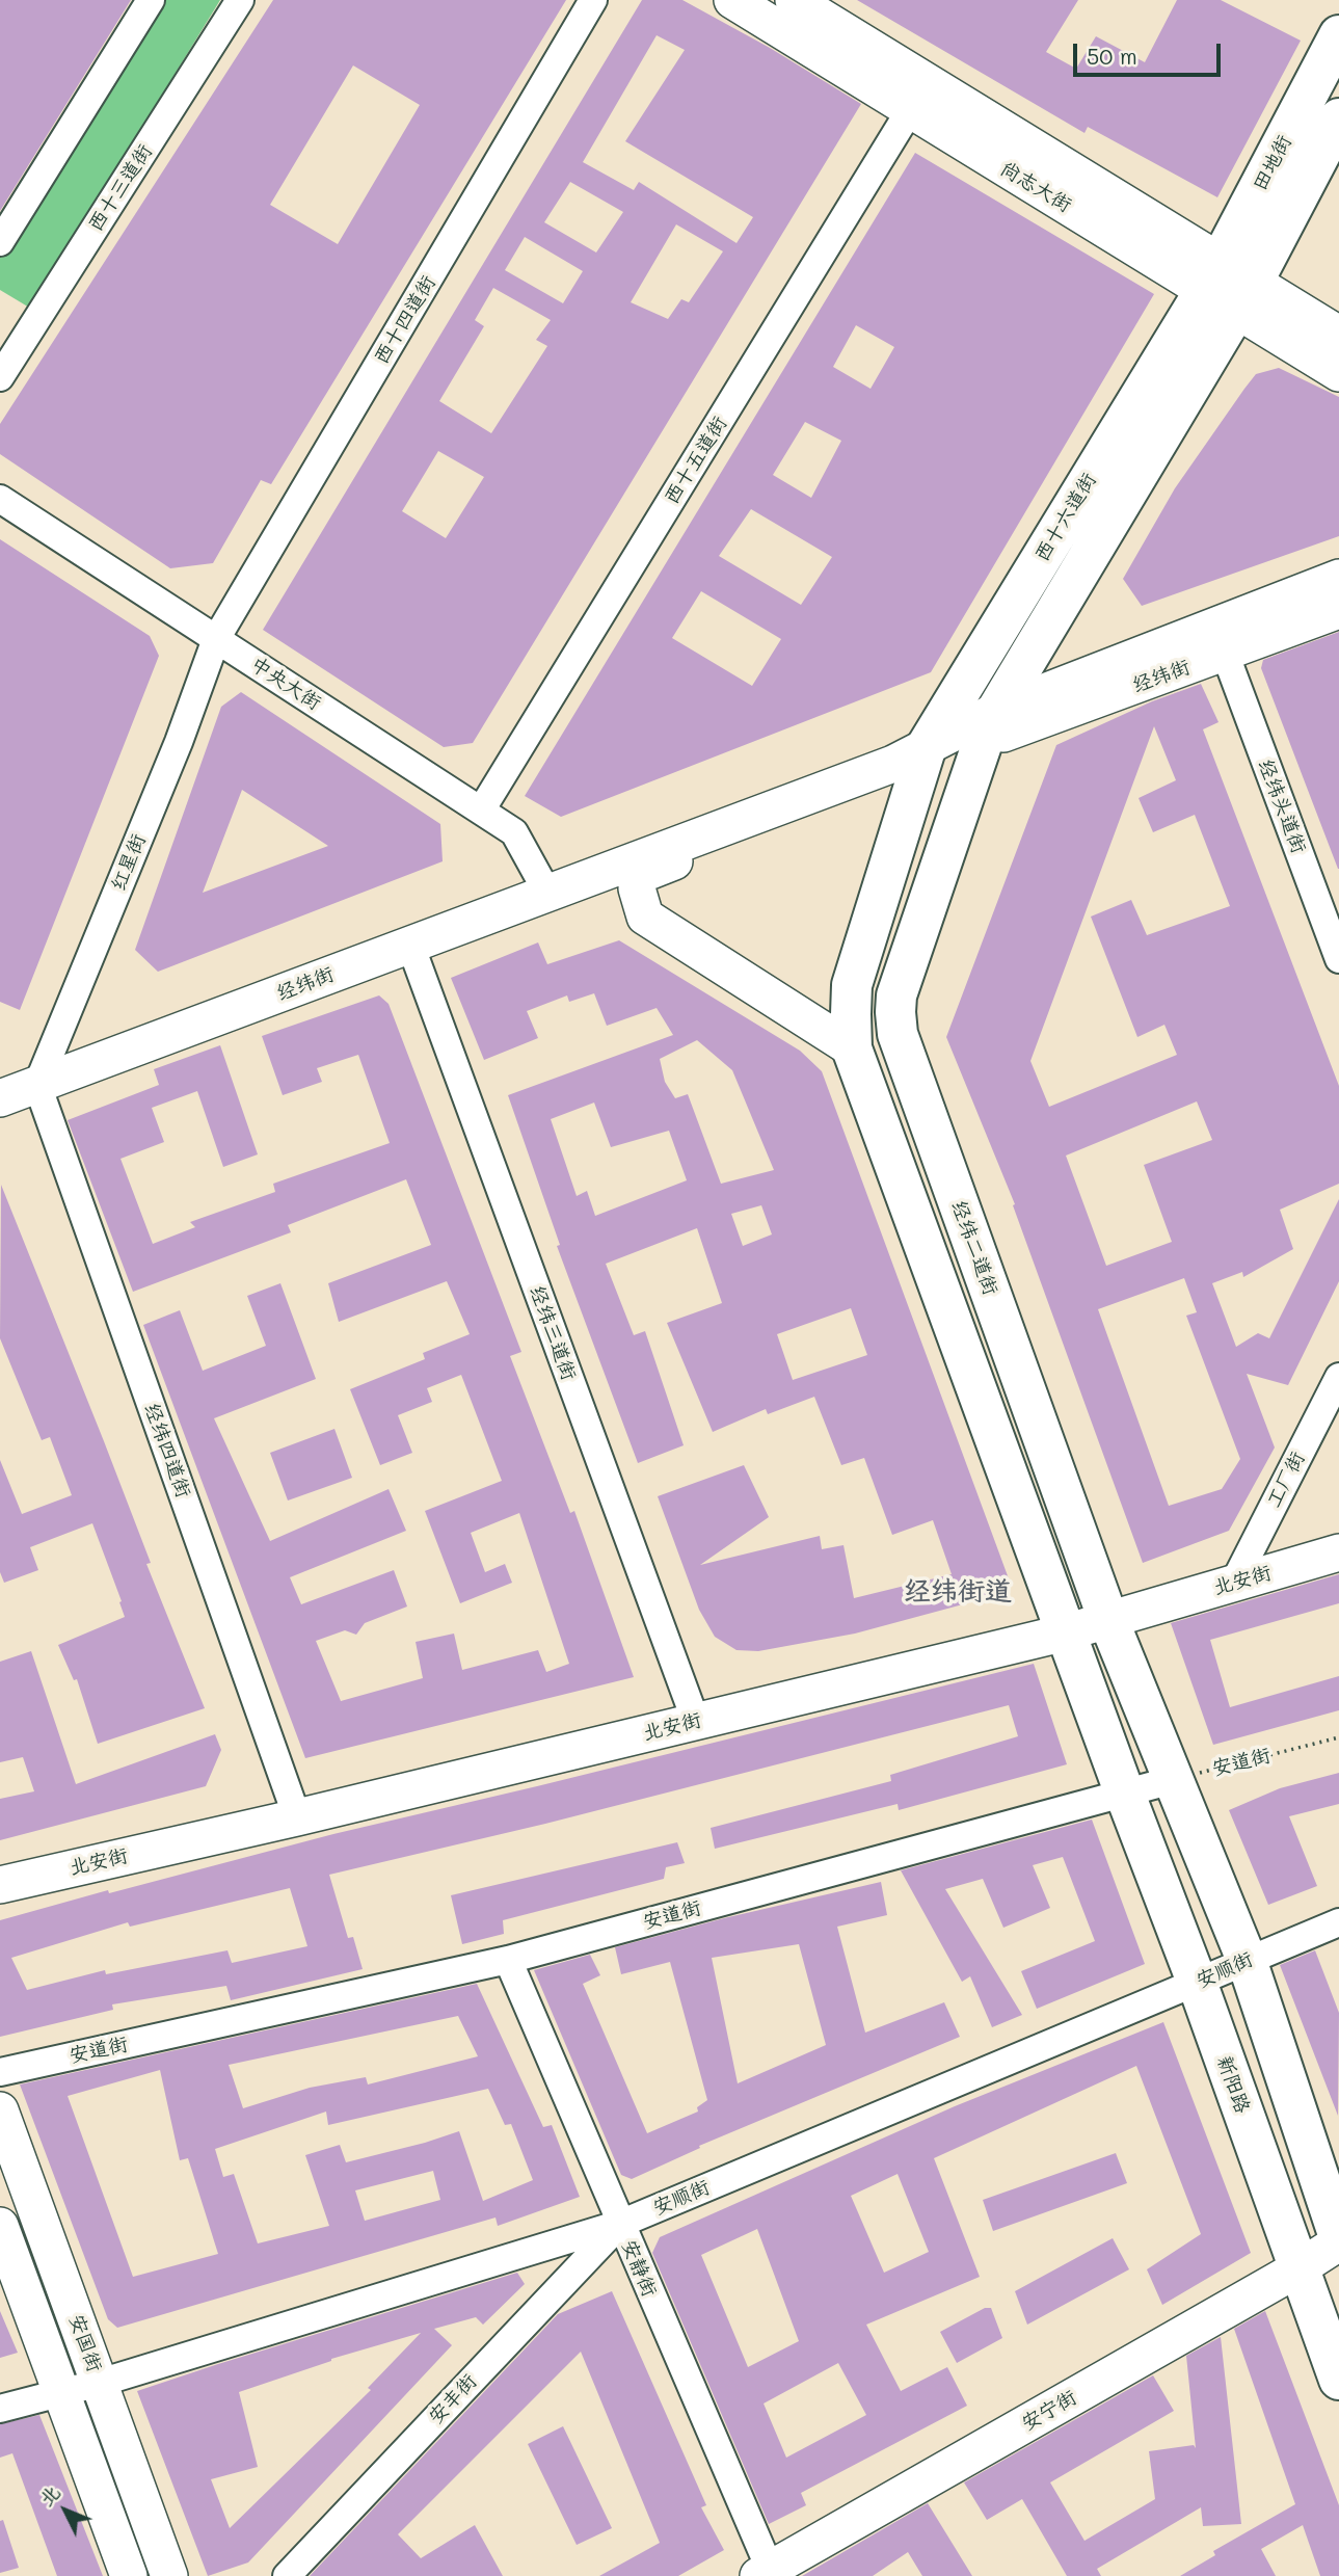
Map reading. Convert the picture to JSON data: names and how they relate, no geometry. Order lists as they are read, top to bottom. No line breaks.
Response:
{"streets":{"highway":["田地街","西十六道街","经纬二道街","新阳路"],"main road":["尚志大街","经纬街","北安街","安国街","安宁街"],"street":["西十三道街","西十四道街","西十五道街","中央大街","经纬头道街","红星街","经纬三道街","经纬四道街","工厂街","安道街","安顺街","安静街","安丰街"]},"crossings":[["田地街","尚志大街"],["田地街","西十六道街"],["尚志大街","西十五道街"],["尚志大街","西十六道街"],["西十四道街","中央大街"],["西十四道街","红星街"],["西十五道街","中央大街"],["西十六道街","经纬街"],["西十六道街","经纬二道街"],["经纬街","中央大街"],["经纬街","经纬头道街"],["经纬街","红星街"],["经纬街","经纬二道街"],["经纬街","经纬三道街"],["经纬街","经纬四道街"],["中央大街","红星街"],["红星街","经纬四道街"],["经纬二道街","北安街"],["经纬二道街","安道街"],["经纬三道街","北安街"],["经纬四道街","北安街"],["工厂街","北安街"],["安道街","新阳路"],["安道街","安静街"],["安顺街","新阳路"],["安顺街","安静街"],["安顺街","安国街"],["安顺街","安丰街"],["新阳路","安宁街"],["安静街","安丰街"],["安静街","安宁街"]],"districts":["经纬街道"],"scale_bar":"50 m","north":"top left"}
